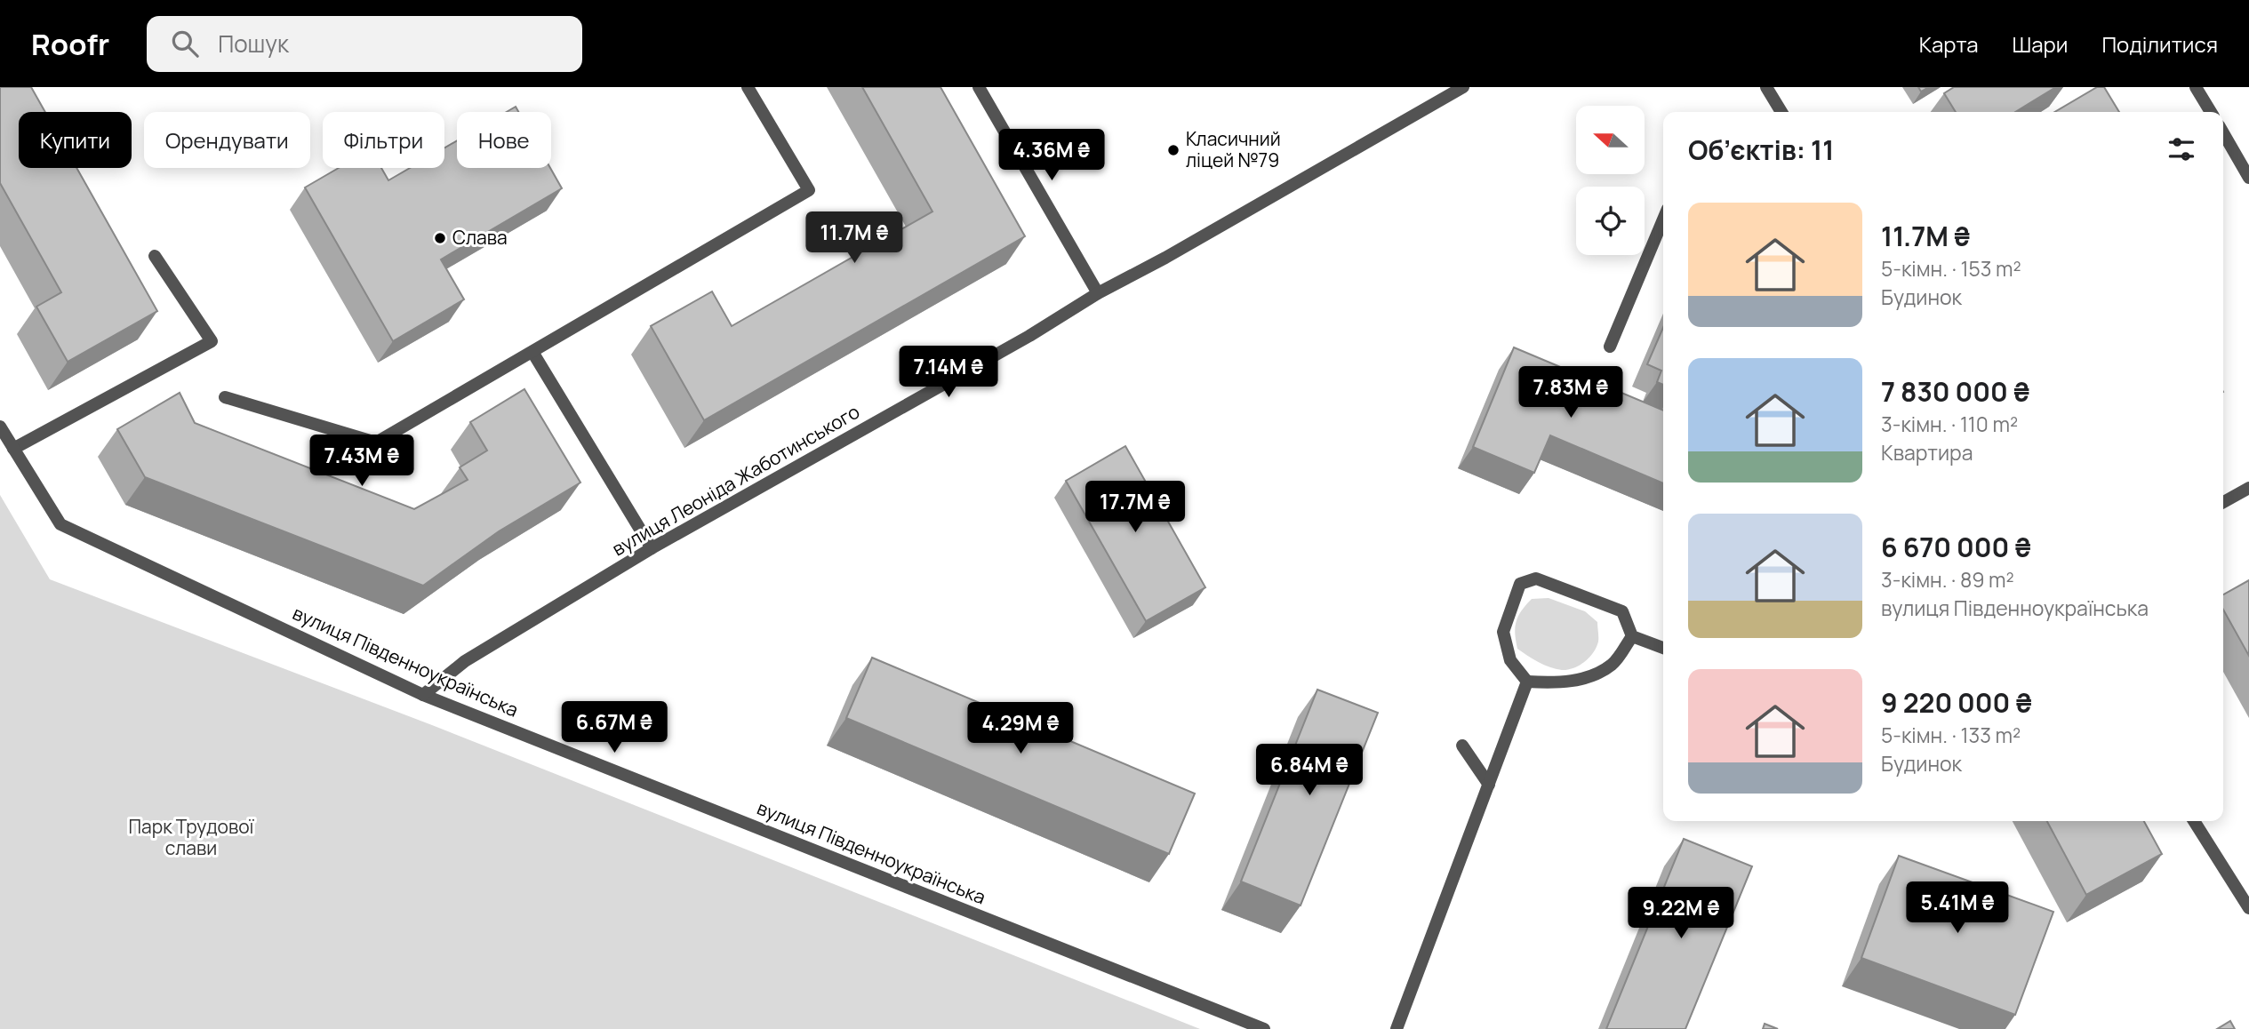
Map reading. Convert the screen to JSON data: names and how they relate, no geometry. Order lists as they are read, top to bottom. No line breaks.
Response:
{"streets":{"street":["вулиця Леоніда Жаботинського","вулиця Південноукраїнська"]},"crossings":[["вулиця Леоніда Жаботинського","вулиця Південноукраїнська"]],"parks":["Парк Трудової слави"],"places":["Класичний ліцей №79","Слава"],"north":"left","page":{"header":"Roofr","search":"Пошук","nav":["Карта","Шари","Поділитися"],"chip":["Купити","Орендувати","Фільтри","Нове"],"heading":"Об’єктів: 11","price":["4.36M ₴","11.7M ₴","7.14M ₴","7.83M ₴","7.43M ₴","17.7M ₴","6.67M ₴","4.29M ₴","6.84M ₴","5.41M ₴","9.22M ₴"],"list":[{"name":"11.7M ₴","note":"5-кімн. · 153 m² · Будинок"},{"name":"7 830 000 ₴","note":"3-кімн. · 110 m² · Квартира"},{"name":"6 670 000 ₴","note":"3-кімн. · 89 m² · вулиця Південноукраїнська"},{"name":"9 220 000 ₴","note":"5-кімн. · 133 m² · Будинок"}]}}
